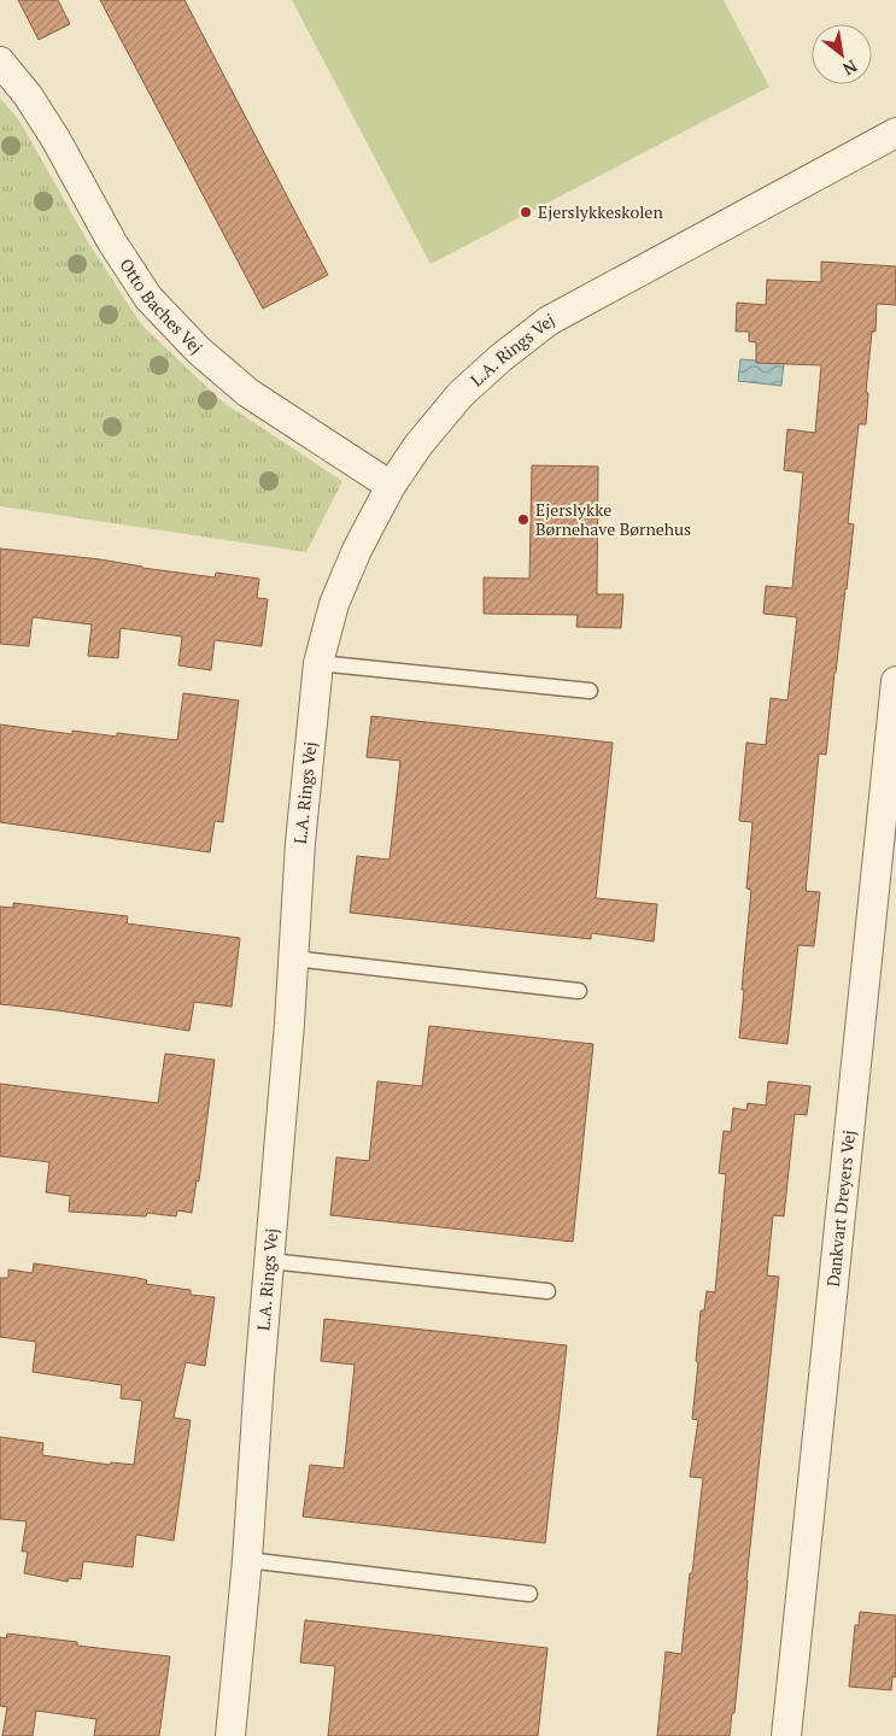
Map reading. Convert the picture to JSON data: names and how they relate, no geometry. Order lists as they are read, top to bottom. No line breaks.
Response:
{"streets":{"street":["Otto Baches Vej","L.A. Rings Vej","Dankvart Dreyers Vej"]},"crossings":[["Otto Baches Vej","L.A. Rings Vej"]],"places":["Ejerslykkeskolen","Ejerslykke Børnehave Børnehus"],"north":"bottom right"}
